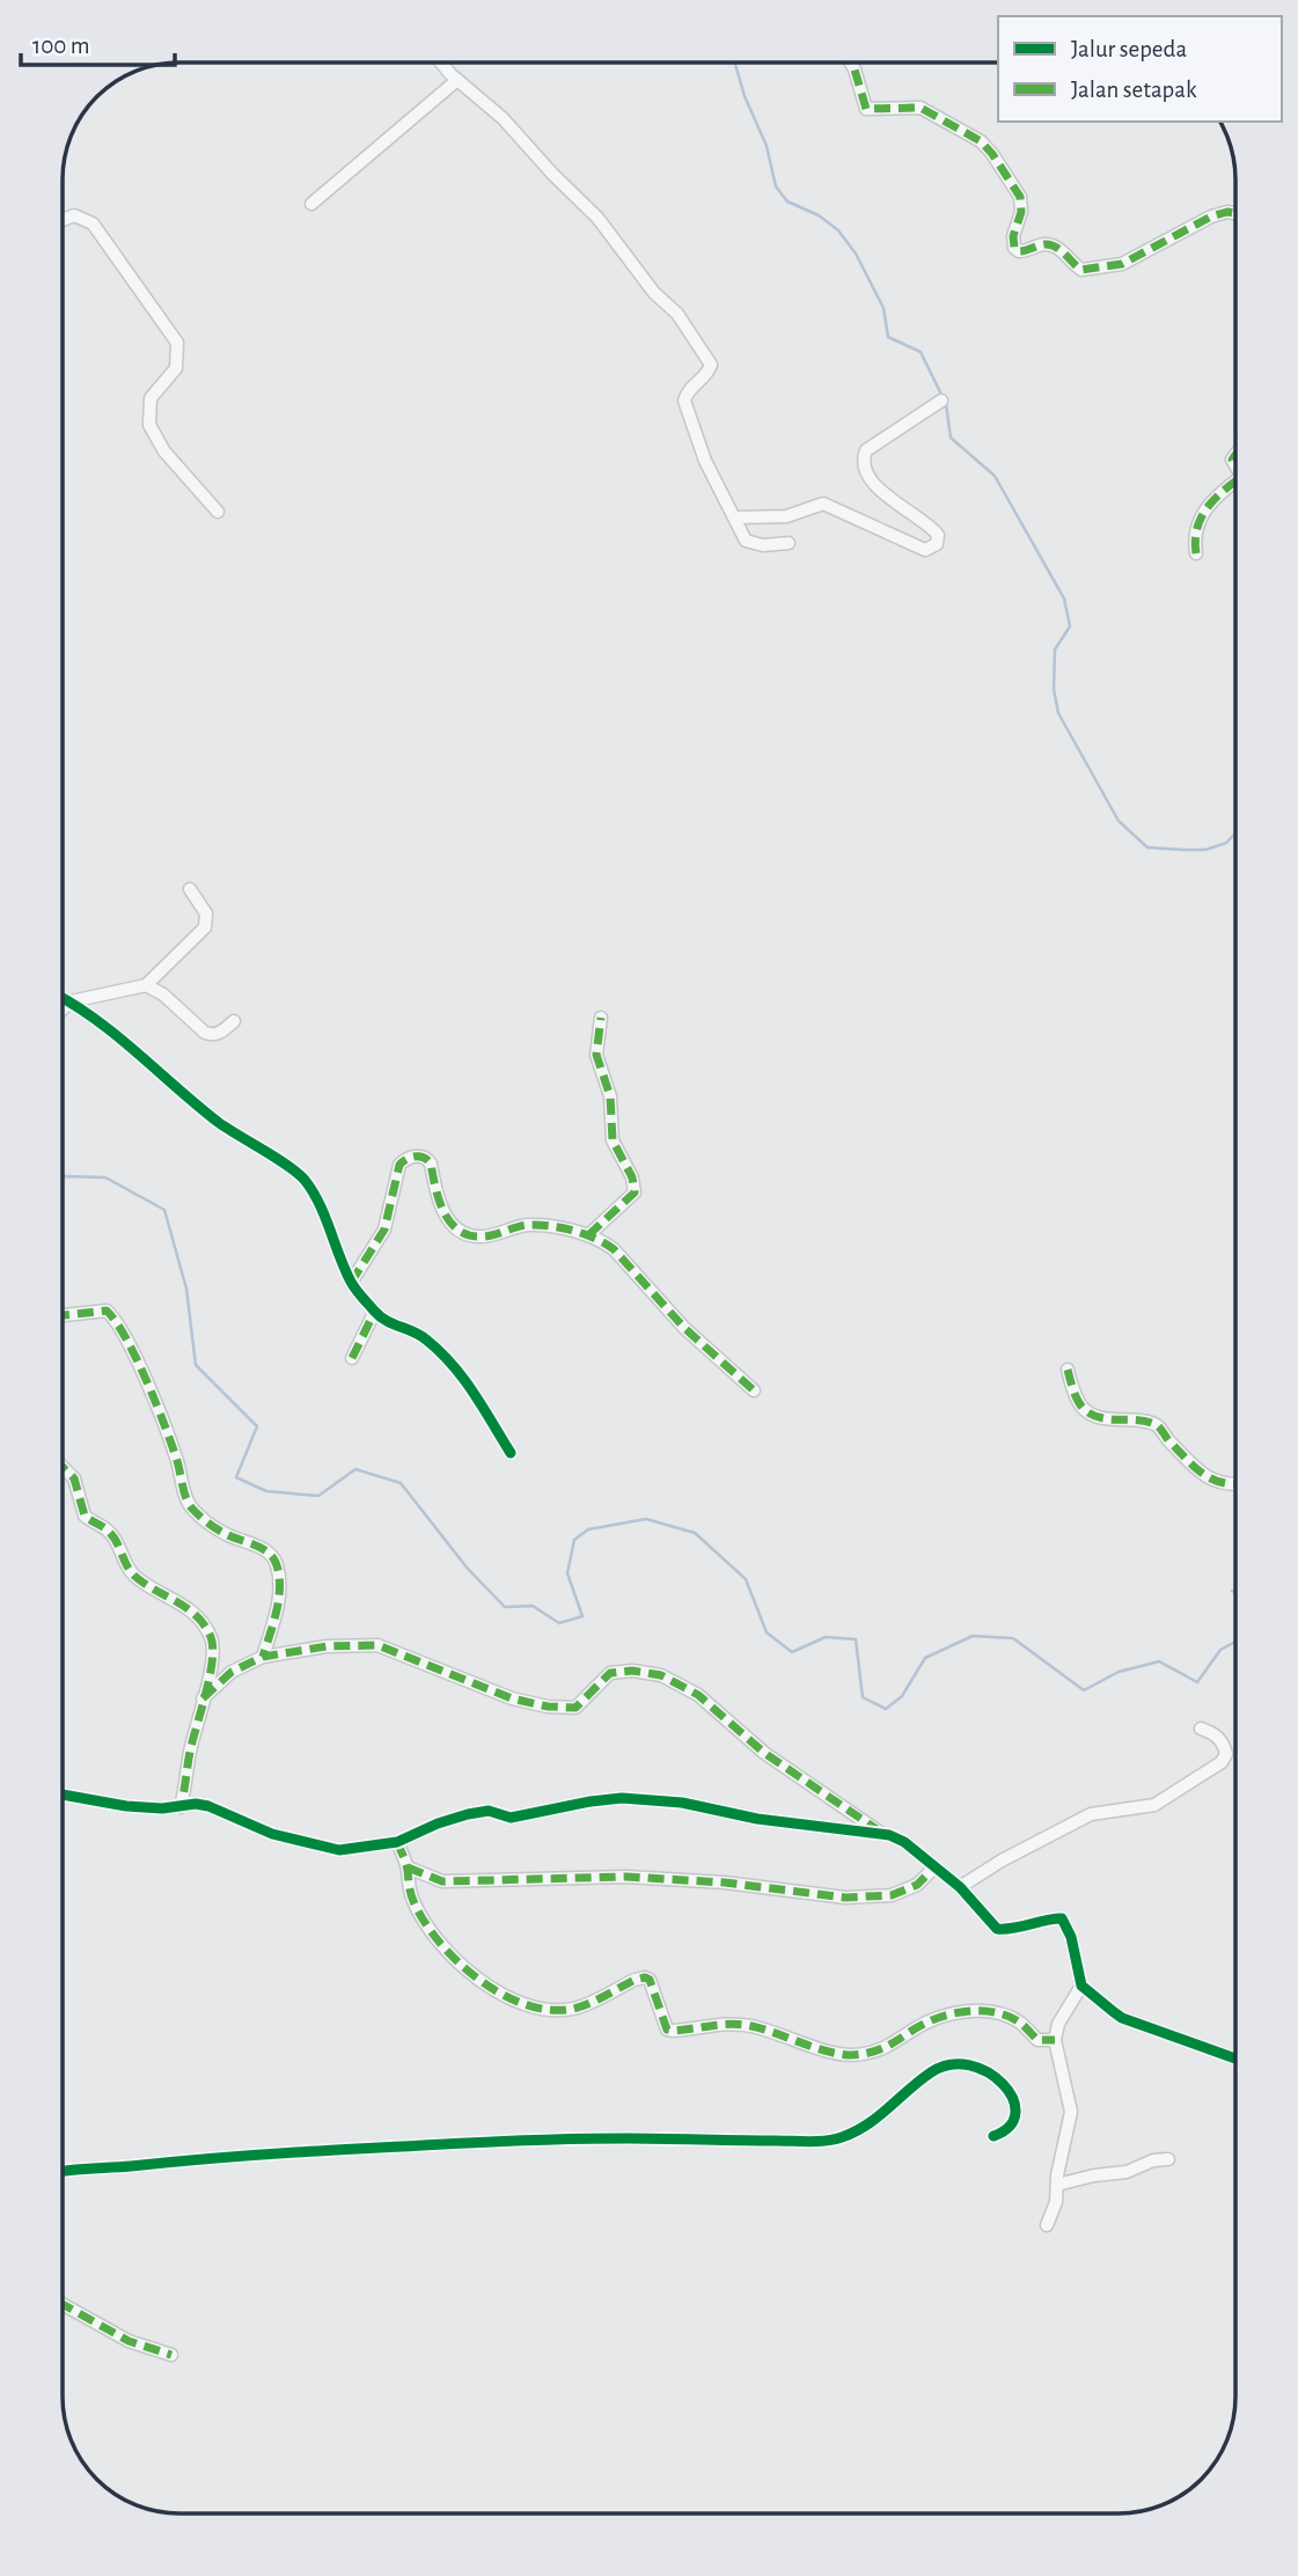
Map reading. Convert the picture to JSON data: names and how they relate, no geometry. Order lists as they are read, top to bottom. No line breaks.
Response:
{"legend":["Jalur sepeda","Jalan setapak"],"scale_bar":"100 m"}
